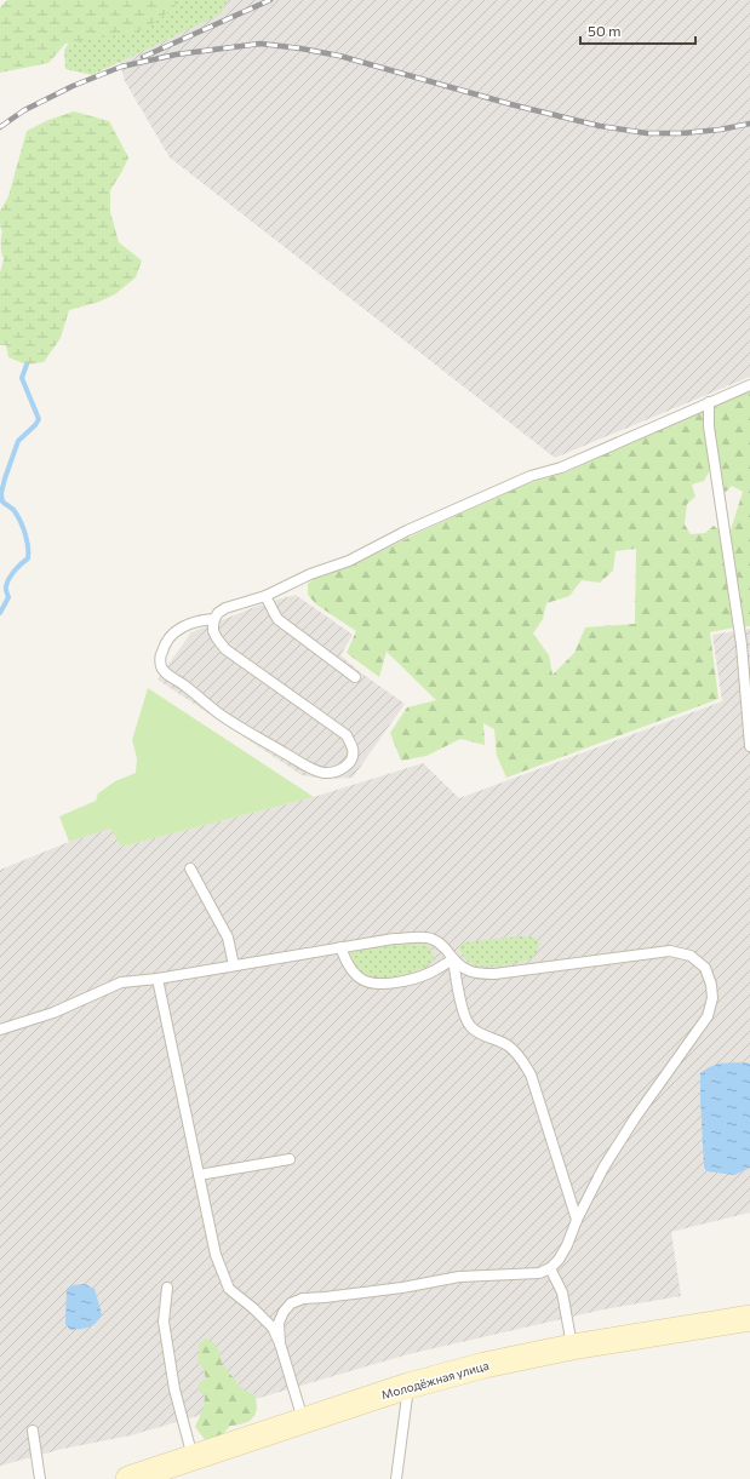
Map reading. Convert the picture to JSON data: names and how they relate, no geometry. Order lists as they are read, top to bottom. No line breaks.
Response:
{"streets":{"street":["Молодёжная улица"]},"scale_bar":"50 m"}
